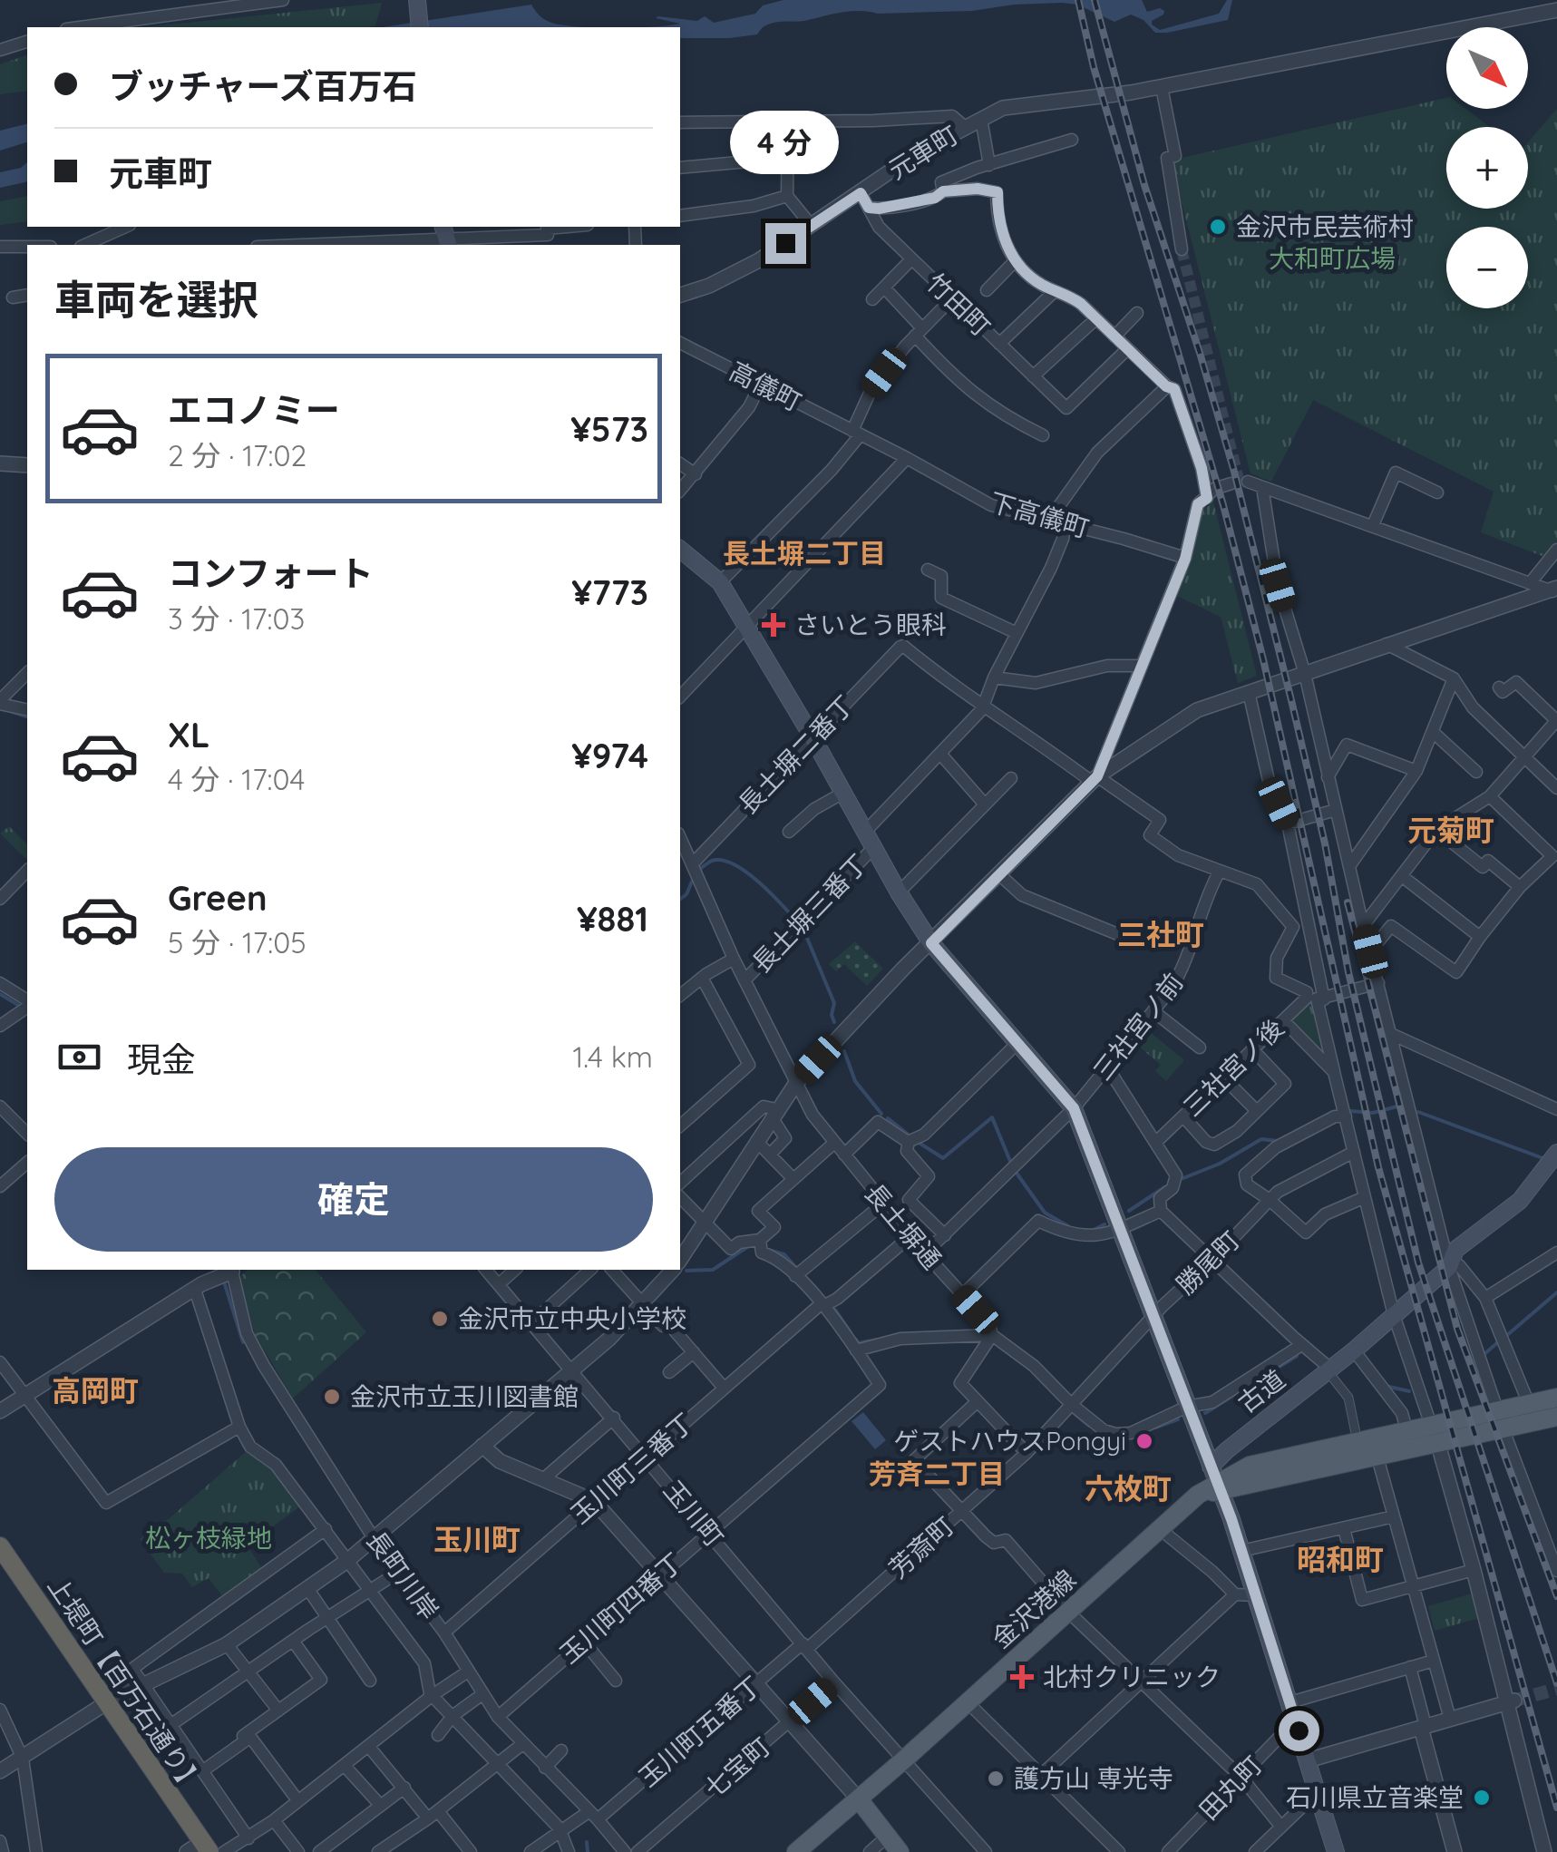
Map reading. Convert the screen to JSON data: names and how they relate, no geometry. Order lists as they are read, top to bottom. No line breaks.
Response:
{"streets":{"highway":["上堤町【百万石通り】"],"main road":["古道","金沢港線"],"street":["元車町","竹田町","高儀町","下高儀町","長土塀二番丁","長土塀三番丁","三社宮ノ前","三社宮ノ後","長土塀通","勝尾町","玉川町三番丁","玉川町","芳斎町","長町川岸","玉川町四番丁","玉川町五番丁","七宝町","田丸町"]},"crossings":[["元車町","竹田町"],["高儀町","下高儀町"],["長土塀二番丁","長土塀通"],["長土塀三番丁","長土塀通"],["三社宮ノ前","長土塀通"],["長土塀通","勝尾町"],["長土塀通","玉川町三番丁"],["長土塀通","芳斎町"],["勝尾町","芳斎町"],["古道","金沢港線"],["玉川町三番丁","玉川町"],["玉川町三番丁","長町川岸"],["玉川町","芳斎町"],["玉川町","玉川町四番丁"],["玉川町","金沢港線"],["玉川町","玉川町五番丁"],["玉川町","七宝町"],["芳斎町","玉川町五番丁"],["長町川岸","玉川町四番丁"],["長町川岸","玉川町五番丁"]],"districts":["長土塀二丁目","元菊町","三社町","高岡町","芳斉二丁目","六枚町","玉川町","昭和町"],"parks":["大和町広場","松ヶ枝緑地"],"places":{"other":["金沢市民芸術村","金沢市立中央小学校","金沢市立玉川図書館","ゲストハウスPongyi","護方山 専光寺","石川県立音楽堂"],"health":["さいとう眼科","北村クリニック"]},"north":"bottom right","page":{"map_buttons":["+","−"],"banner":["ブッチャーズ百万石","元車町"],"bubble":"4 分","heading":"車両を選択","list":[{"name":"エコノミー","note":"2 分 · 17:02","value":"¥573"},{"name":"コンフォート","note":"3 分 · 17:03","value":"¥773"},{"name":"XL","note":"4 分 · 17:04","value":"¥974"},{"name":"Green","note":"5 分 · 17:05","value":"¥881"}],"pay":["現金","1.4 km"],"buttons":"確定"}}
